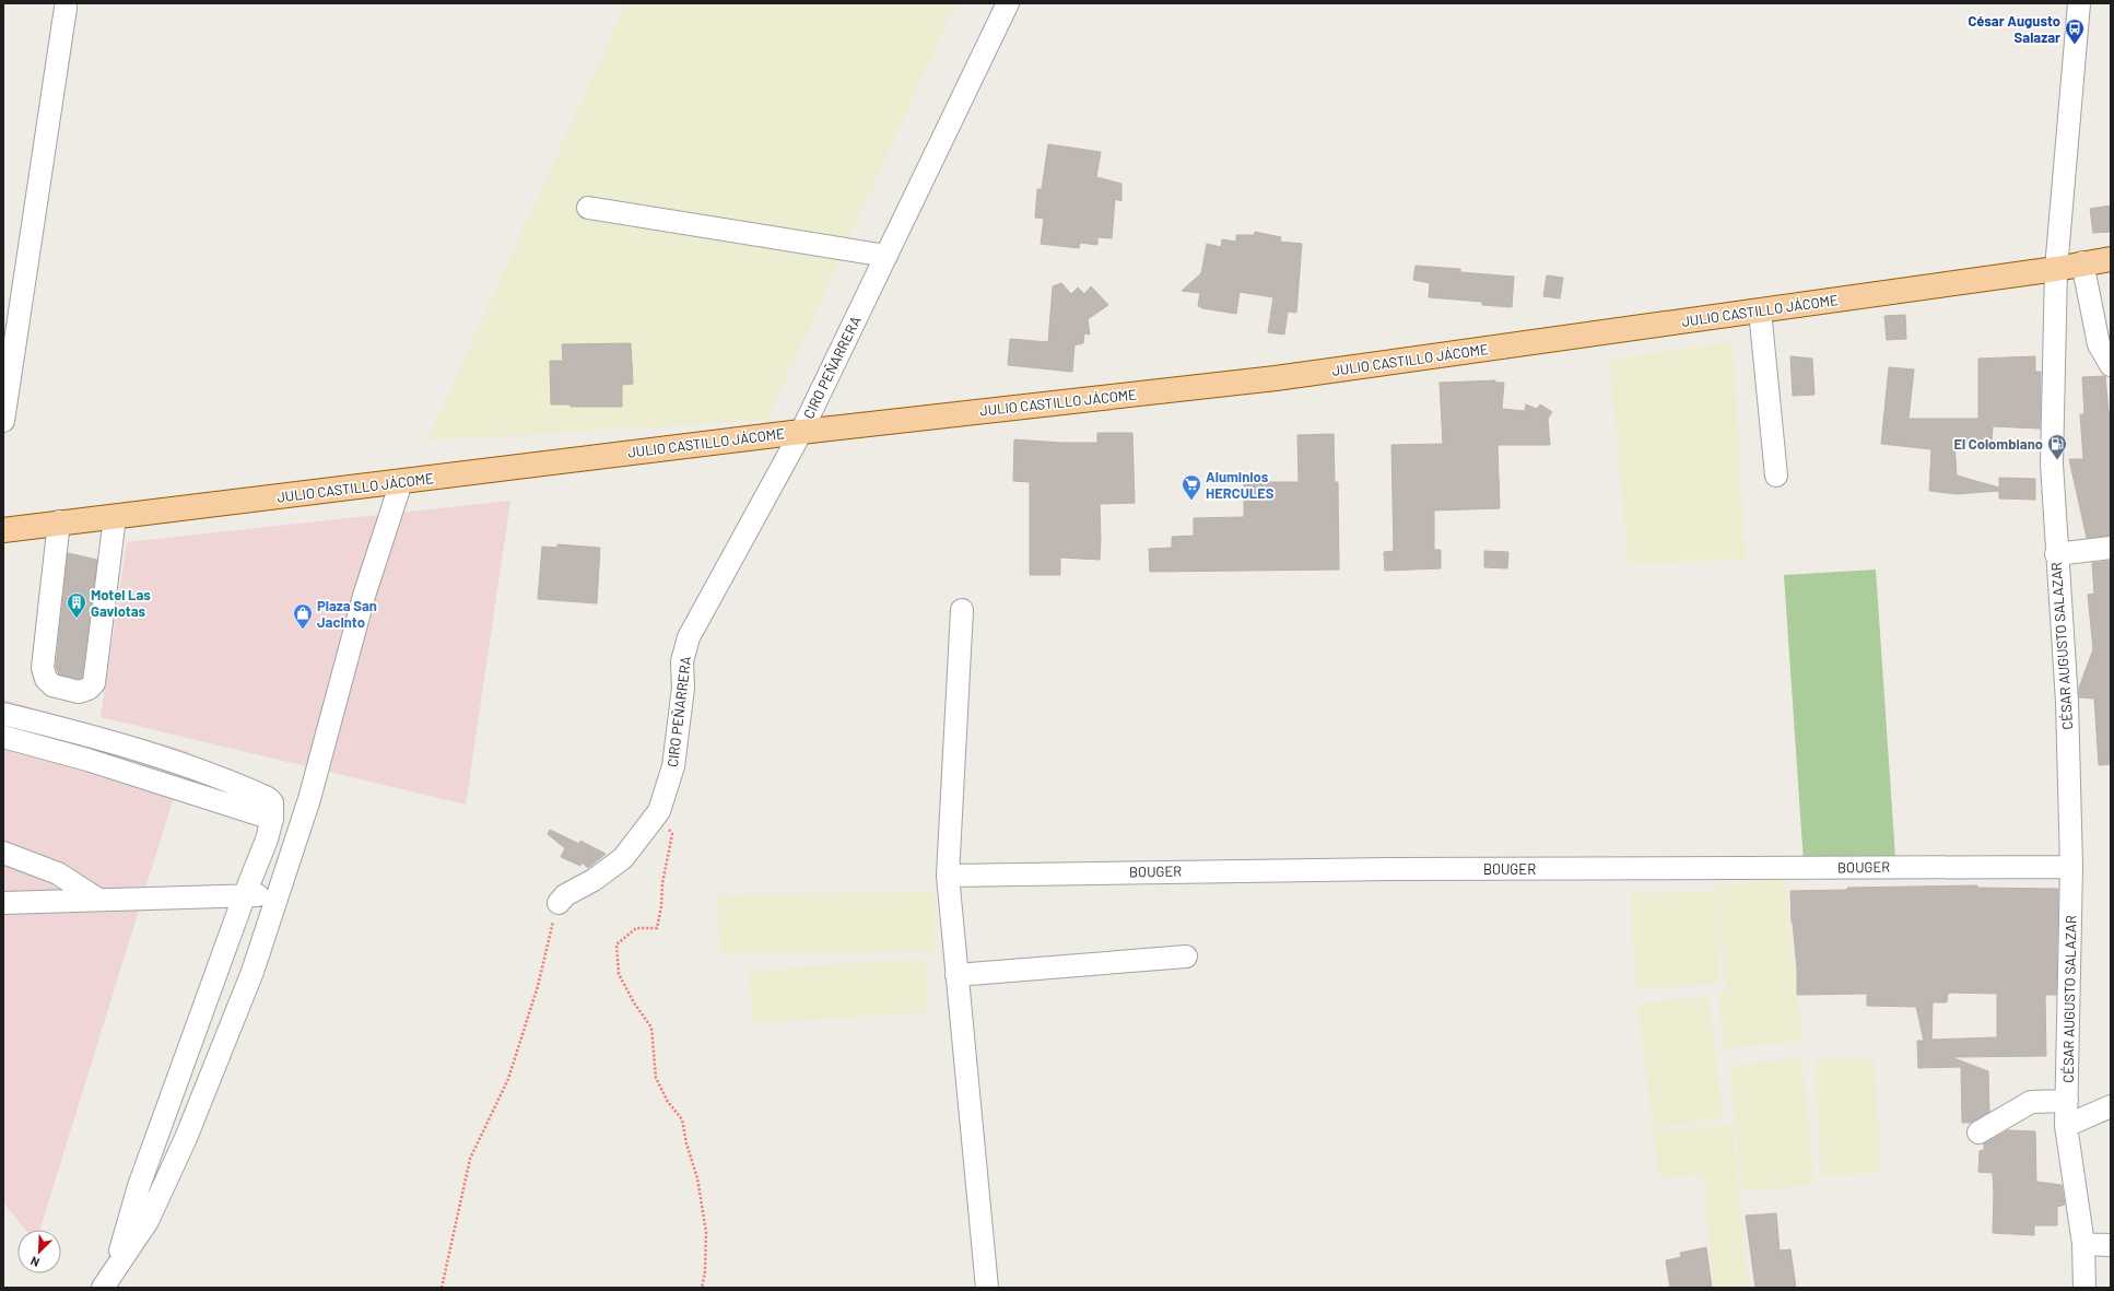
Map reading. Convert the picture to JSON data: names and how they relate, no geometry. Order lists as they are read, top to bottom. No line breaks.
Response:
{"streets":{"main road":["JULIO CASTILLO JÁCOME"],"street":["CIRO PEÑARRERA","CÉSAR AUGUSTO SALAZAR","BOUGER"]},"crossings":[["JULIO CASTILLO JÁCOME","CIRO PEÑARRERA"],["JULIO CASTILLO JÁCOME","CÉSAR AUGUSTO SALAZAR"],["CÉSAR AUGUSTO SALAZAR","BOUGER"]],"places":{"bus stop":["César Augusto Salazar"],"fuel station":["El Colombiano"],"supermarket":["Aluminios HERCULES"],"building":["Motel Las Gaviotas"],"shop":["Plaza San Jacinto"]},"north":"bottom left"}
